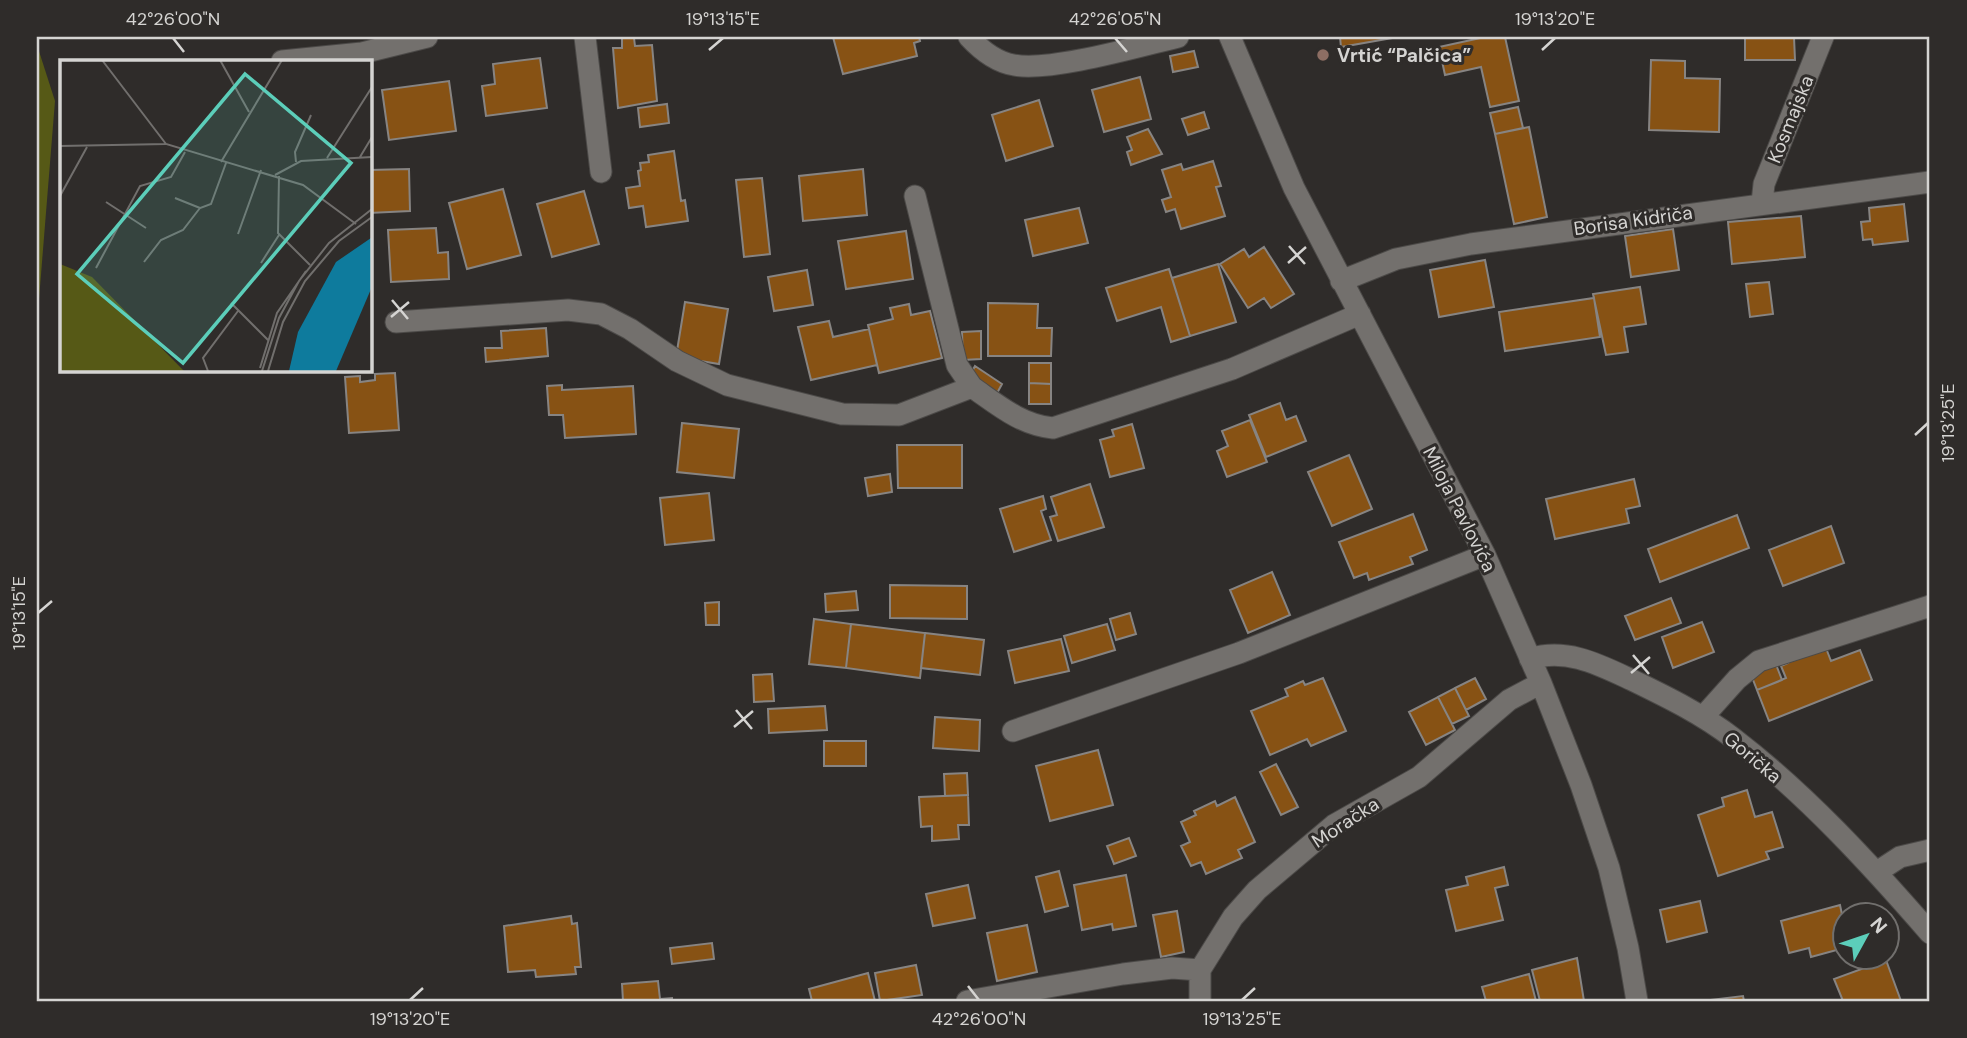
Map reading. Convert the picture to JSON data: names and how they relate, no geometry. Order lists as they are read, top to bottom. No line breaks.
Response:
{"streets":{"street":["Kosmajska","Borisa Kidriča","Miloja Pavlovića","Gorička","Moračka"]},"crossings":[["Kosmajska","Borisa Kidriča"],["Borisa Kidriča","Miloja Pavlovića"],["Miloja Pavlovića","Gorička"],["Miloja Pavlovića","Moračka"]],"places":["Vrtić “Palčica”"],"north":"top right","coordinates":["42°26'00\"N","19°13'15\"E","42°26'05\"N","19°13'20\"E","19°13'25\"E"]}
